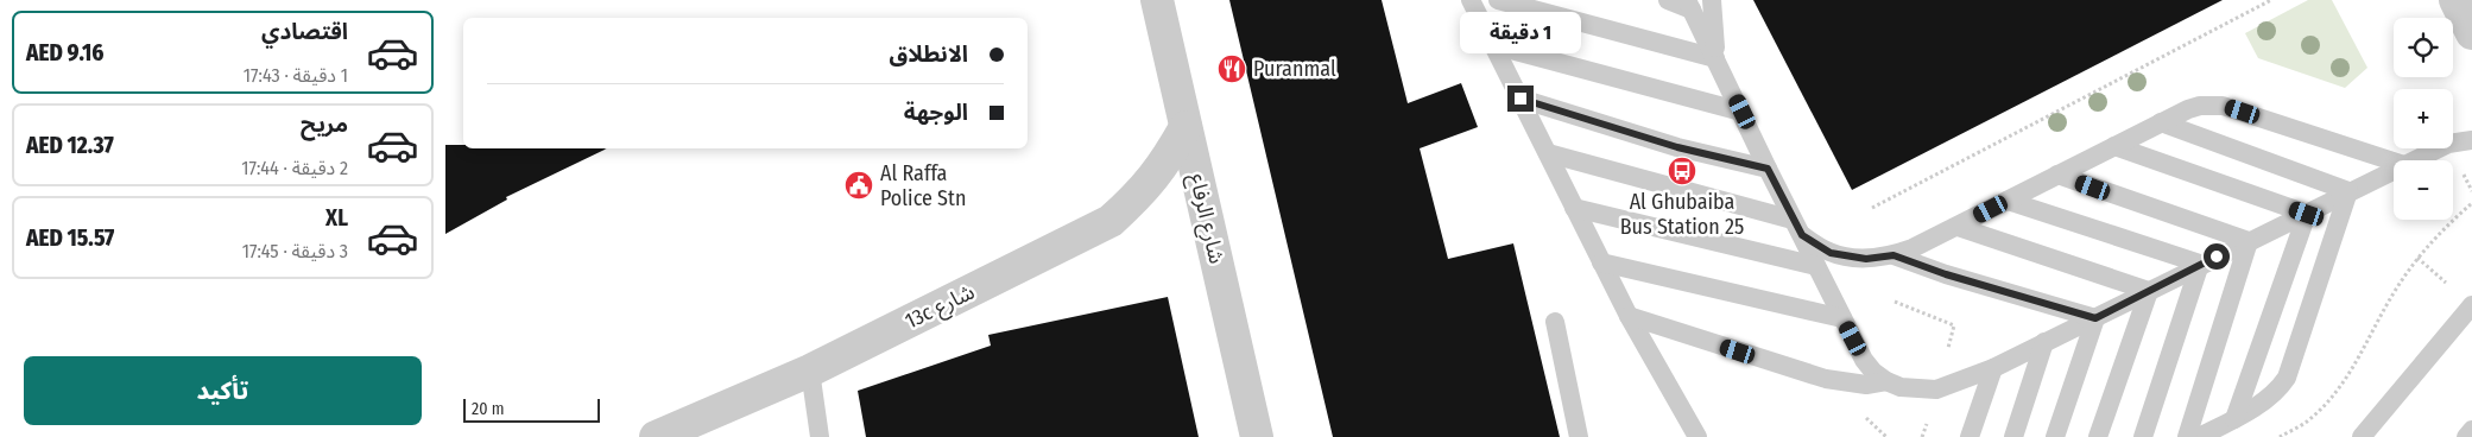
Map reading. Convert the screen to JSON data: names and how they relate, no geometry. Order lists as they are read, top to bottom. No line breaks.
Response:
{"streets":{"street":["شارع الرفاع","13c شارع"]},"crossings":[["شارع الرفاع","13c شارع"]],"places":{"restaurant":["Puranmal"],"bus stop":["Al Ghubaiba Bus Station 25"],"public building":["Al Raffa Police Stn"]},"scale_bar":"20 m","page":{"list":[{"name":"اقتصادي","note":"1 دقيقة · 17:43","value":"AED 9.16"},{"name":"مريح","note":"2 دقيقة · 17:44","value":"AED 12.37"},{"name":"XL","note":"3 دقيقة · 17:45","value":"AED 15.57"}],"bubble":"1 دقيقة","map_buttons":["+","−"],"banner":["الانطلاق","الوجهة"],"buttons":"تأكيد","scale":"20 m"}}
